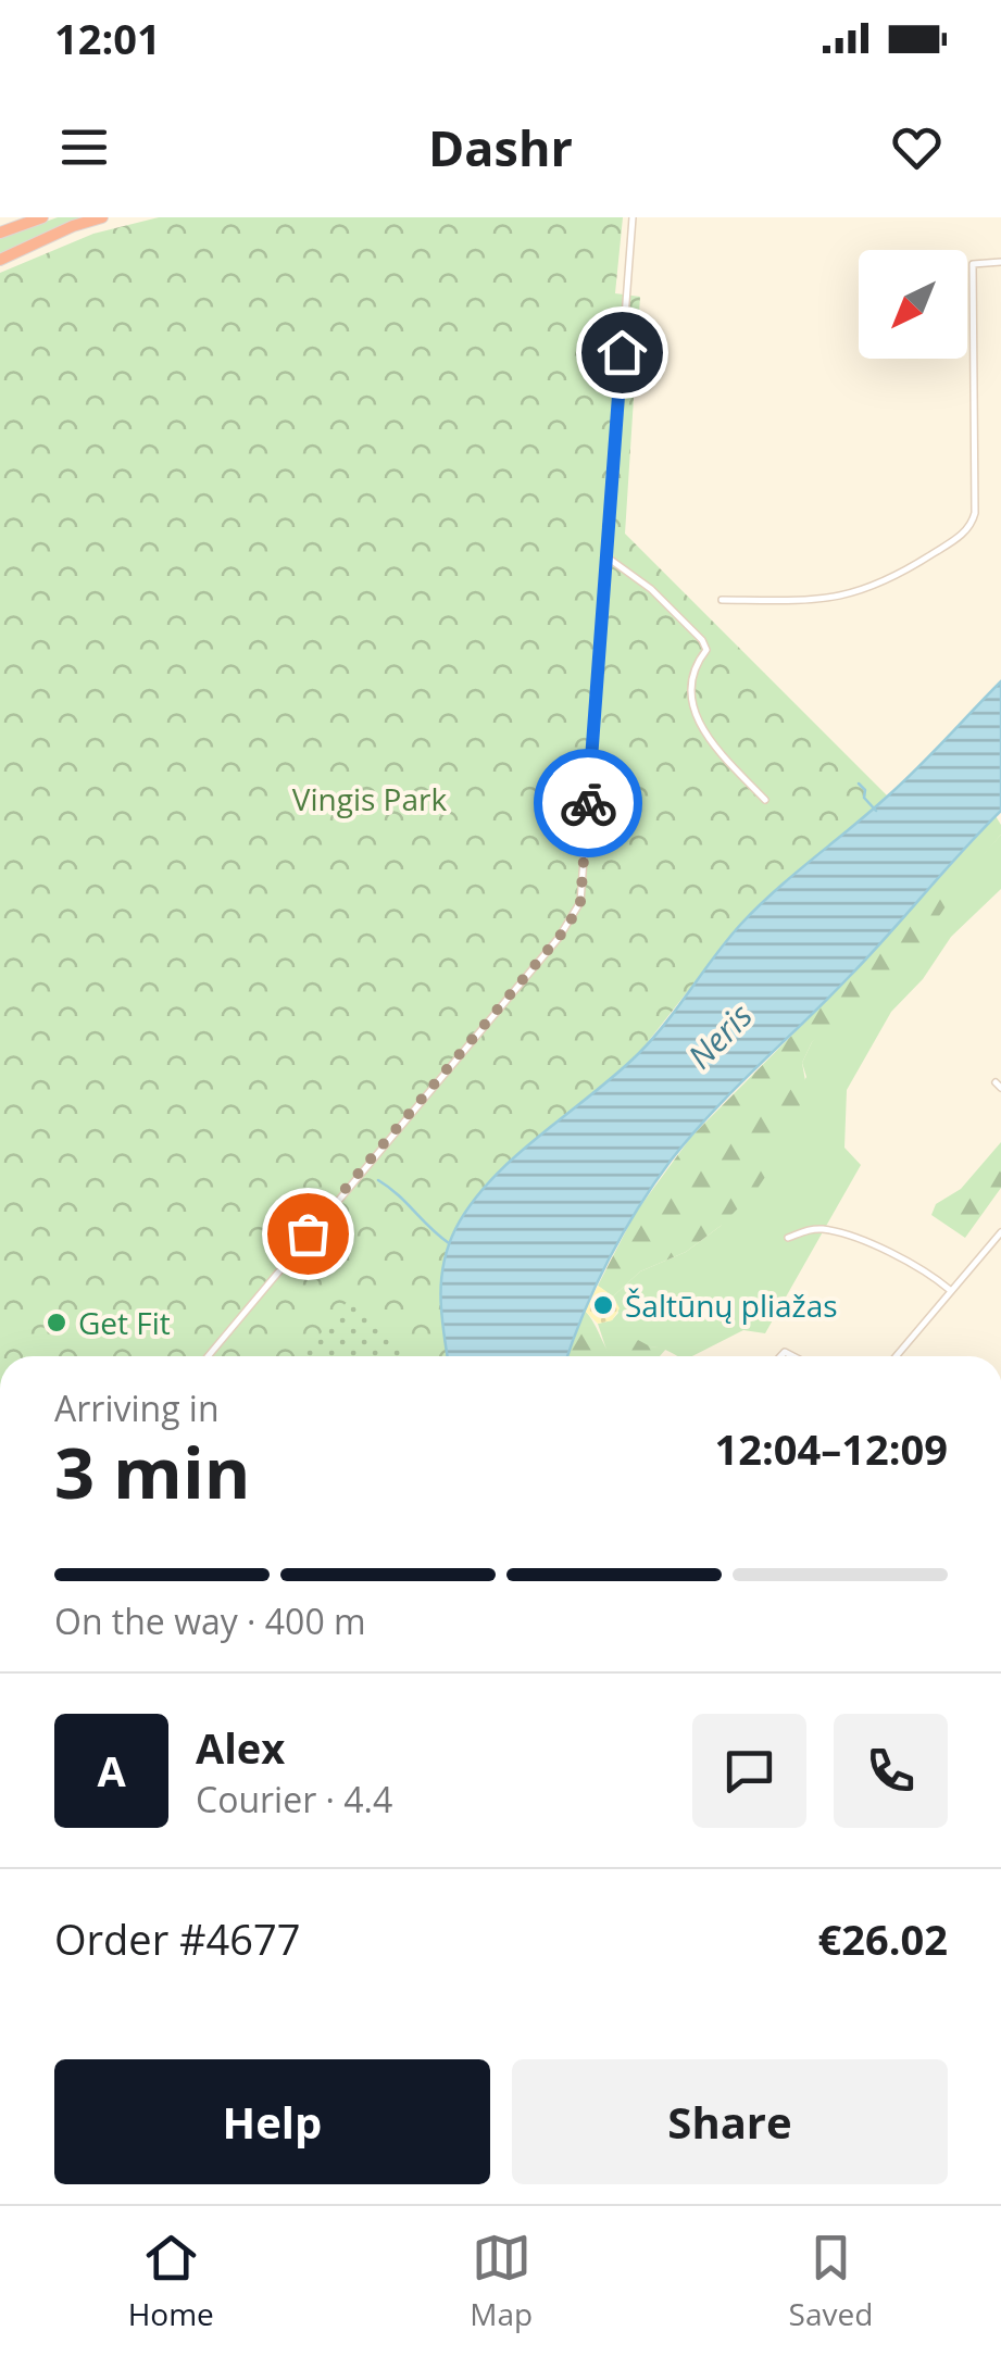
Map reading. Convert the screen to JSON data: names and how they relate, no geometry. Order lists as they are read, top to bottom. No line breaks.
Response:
{"water":["Neris"],"parks":["Vingis Park"],"places":["Šaltūnų pliažas","Get Fit"],"north":"bottom left","page":{"status":"12:01","header":"Dashr","heading":["3 min","Arriving in","12:04–12:09"],"panel":["Alex","Courier · 4.4","Order #4677","€26.02"],"bar":"On the way · 400 m","round":"A","buttons":["Help","Share"],"tabs":["Home","Map","Saved"]}}
